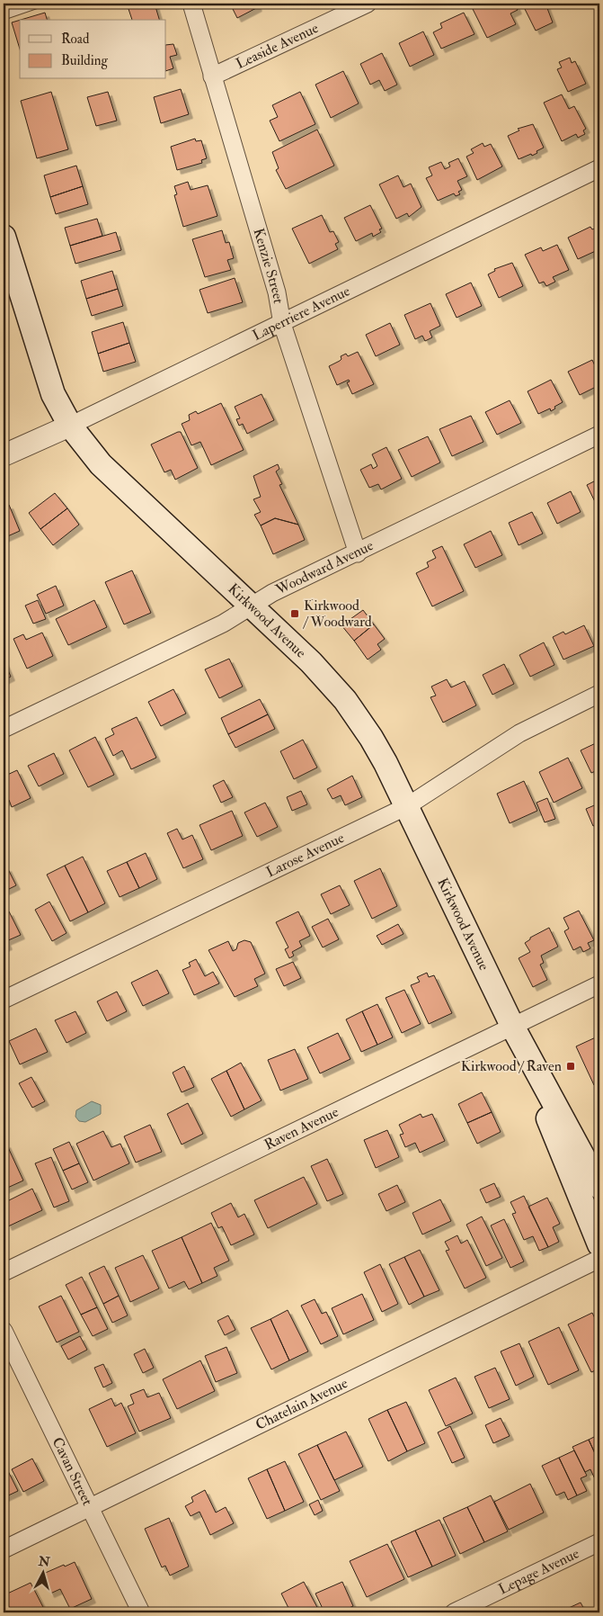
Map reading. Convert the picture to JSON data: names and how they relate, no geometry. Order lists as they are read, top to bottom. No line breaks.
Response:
{"streets":{"main road":["Kirkwood Avenue"],"street":["Leaside Avenue","Kenzie Street","Laperriere Avenue","Woodward Avenue","Larose Avenue","Raven Avenue","Chatelain Avenue","Cavan Street","Lepage Avenue"]},"crossings":[["Leaside Avenue","Kenzie Street"],["Kenzie Street","Laperriere Avenue"],["Kenzie Street","Woodward Avenue"],["Laperriere Avenue","Kirkwood Avenue"],["Woodward Avenue","Kirkwood Avenue"],["Kirkwood Avenue","Larose Avenue"],["Kirkwood Avenue","Raven Avenue"],["Chatelain Avenue","Cavan Street"]],"places":{"transit":["Kirkwood / Woodward","Kirkwood / Raven"]},"legend":["Road","Building"],"north":"top"}
